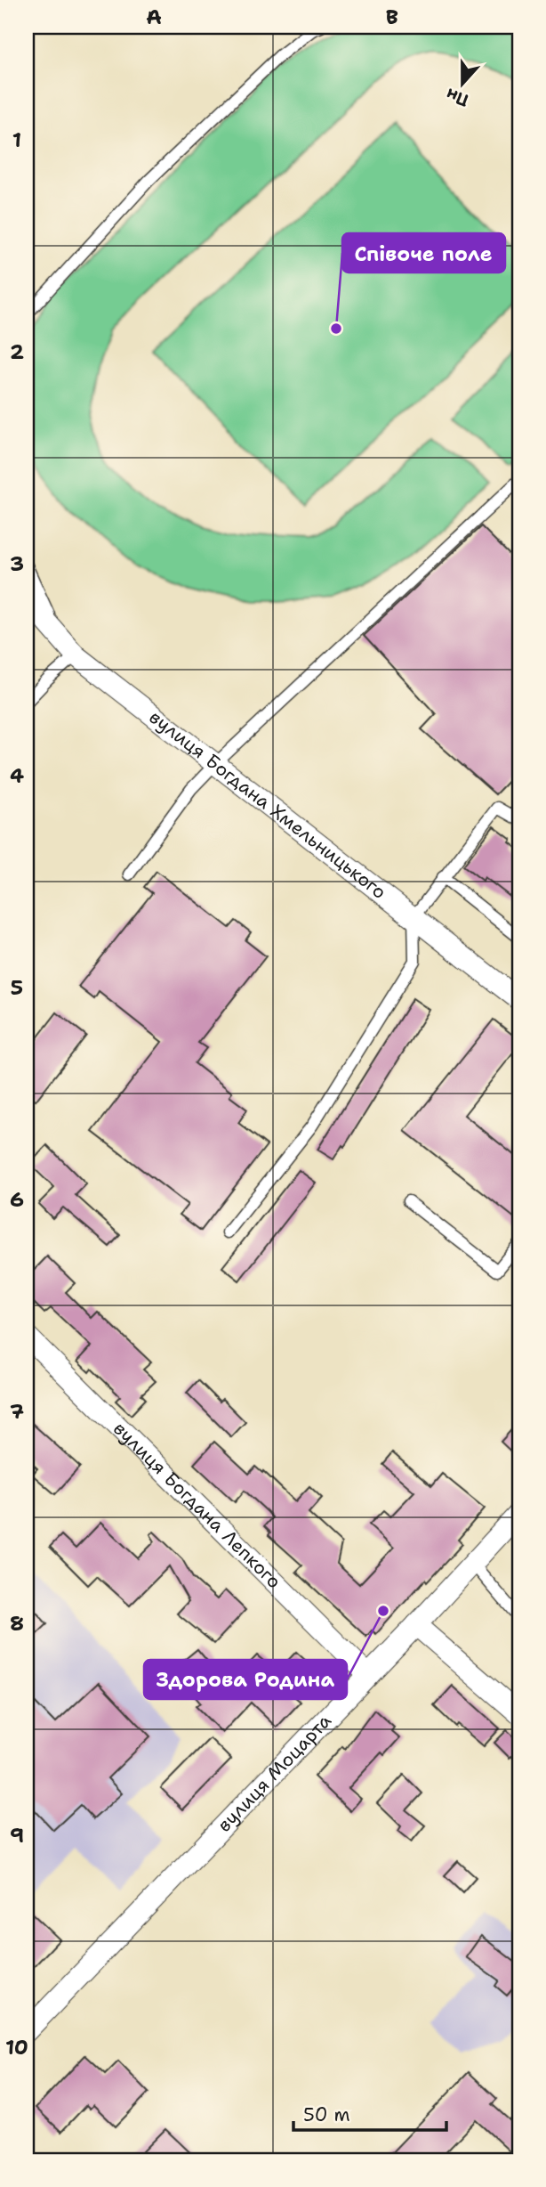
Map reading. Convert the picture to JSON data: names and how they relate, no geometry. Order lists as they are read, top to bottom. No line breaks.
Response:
{"streets":{"street":["вулиця Богдана Хмельницького","вулиця Богдана Лепкого","вулиця Моцарта"]},"crossings":[["вулиця Богдана Лепкого","вулиця Моцарта"]],"places":["Співоче поле","Здорова Родина"],"scale_bar":"50 m","north":"bottom","grid":{"columns":["A","B"],"rows":["1","2","3","4","5","6","7","8","9","10"]}}
